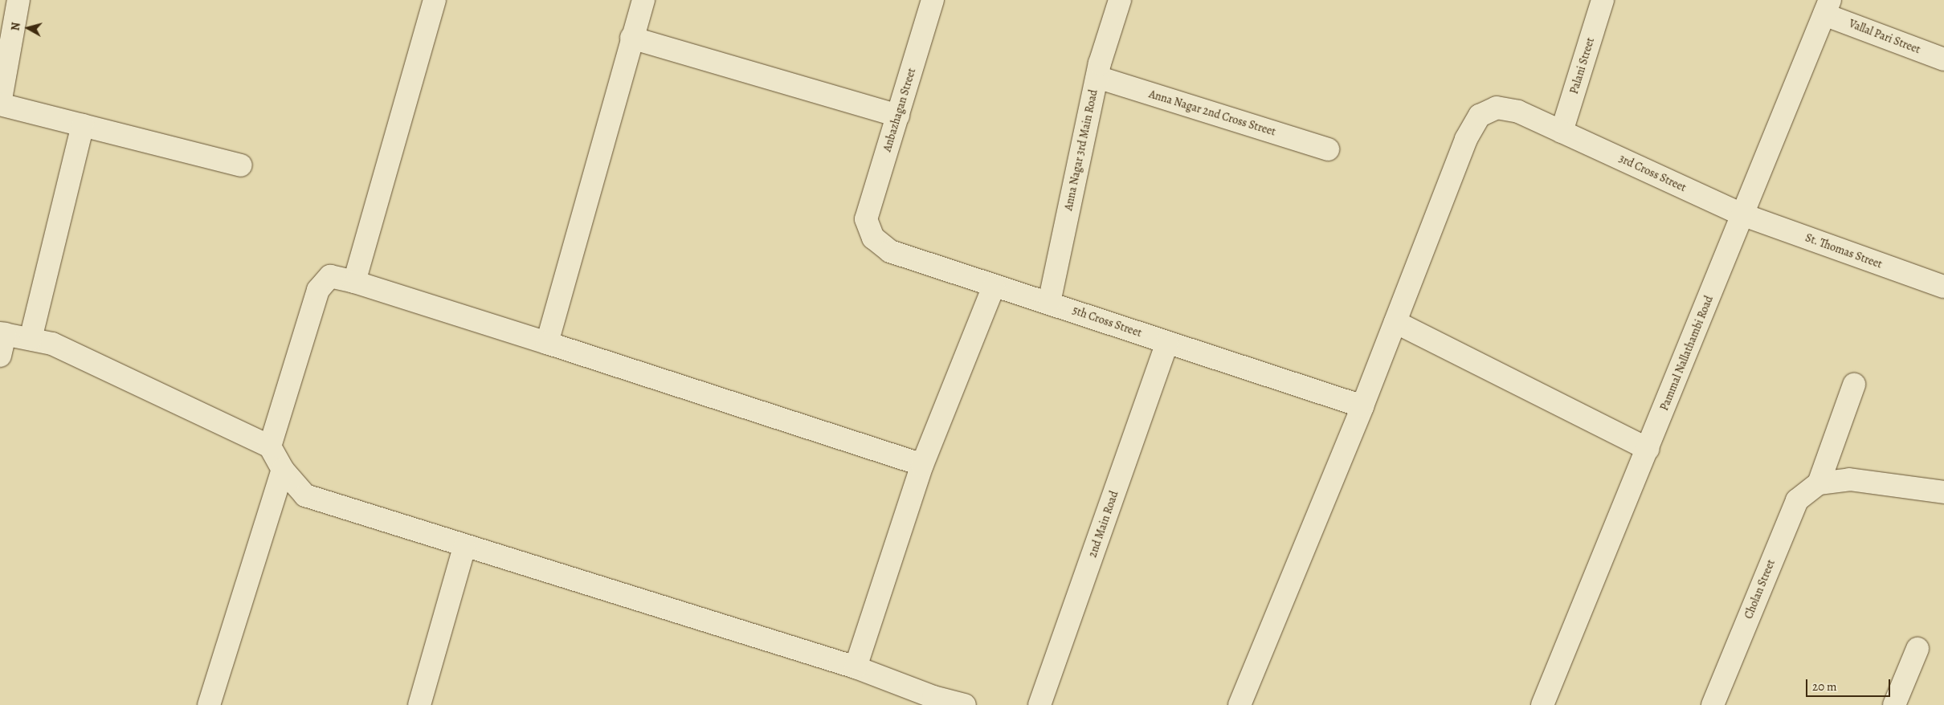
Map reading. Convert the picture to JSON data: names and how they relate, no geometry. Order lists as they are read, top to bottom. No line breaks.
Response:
{"streets":{"street":["Vallal Pari Street","Palani Street","Anbazhagan Street","Anna Nagar 2nd Cross Street","Anna Nagar 3rd Main Road","3rd Cross Street","St. Thomas Street","5th Cross Street","Pammal Nallathambi Road","2nd Main Road","Cholan Street"]},"crossings":[["Vallal Pari Street","Pammal Nallathambi Road"],["Palani Street","3rd Cross Street"],["Anbazhagan Street","5th Cross Street"],["Anna Nagar 2nd Cross Street","Anna Nagar 3rd Main Road"],["Anna Nagar 3rd Main Road","5th Cross Street"],["3rd Cross Street","St. Thomas Street"],["3rd Cross Street","5th Cross Street"],["3rd Cross Street","Pammal Nallathambi Road"],["St. Thomas Street","Pammal Nallathambi Road"],["5th Cross Street","2nd Main Road"]],"scale_bar":"20 m","north":"left"}
